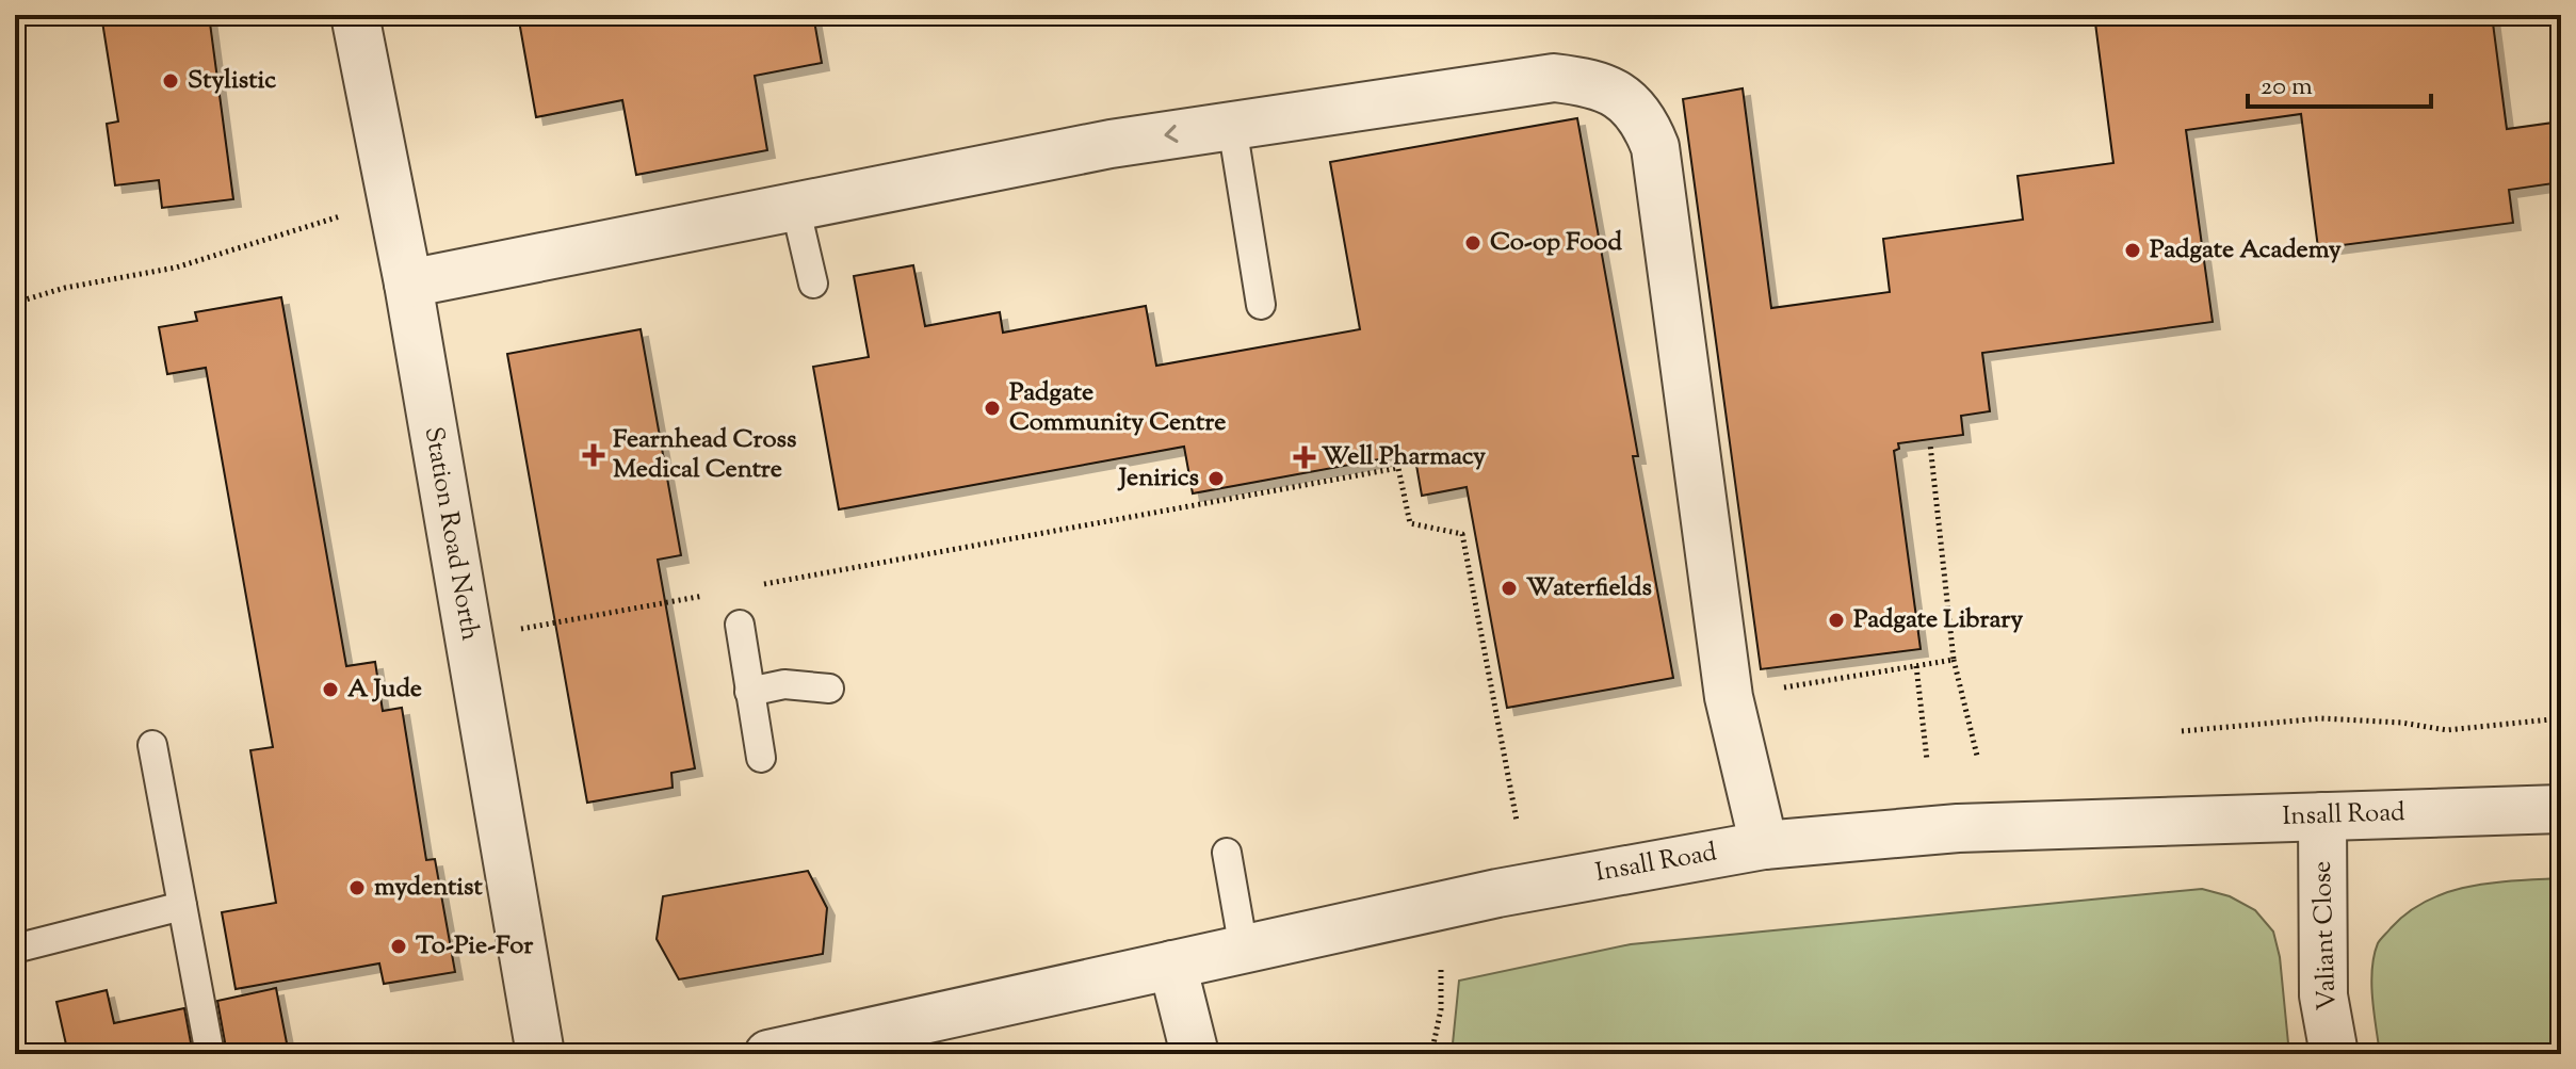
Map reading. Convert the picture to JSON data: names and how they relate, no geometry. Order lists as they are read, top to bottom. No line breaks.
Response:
{"streets":{"street":["Station Road North","Insall Road","Valiant Close"]},"crossings":[["Insall Road","Valiant Close"]],"places":{"other":["Stylistic","Co-op Food","Padgate Academy","Padgate Community Centre","Jenirics","Waterfields","Padgate Library","A Jude","mydentist","To-Pie-For"],"health":["Fearnhead Cross Medical Centre","Well Pharmacy"]},"scale_bar":"20 m"}
